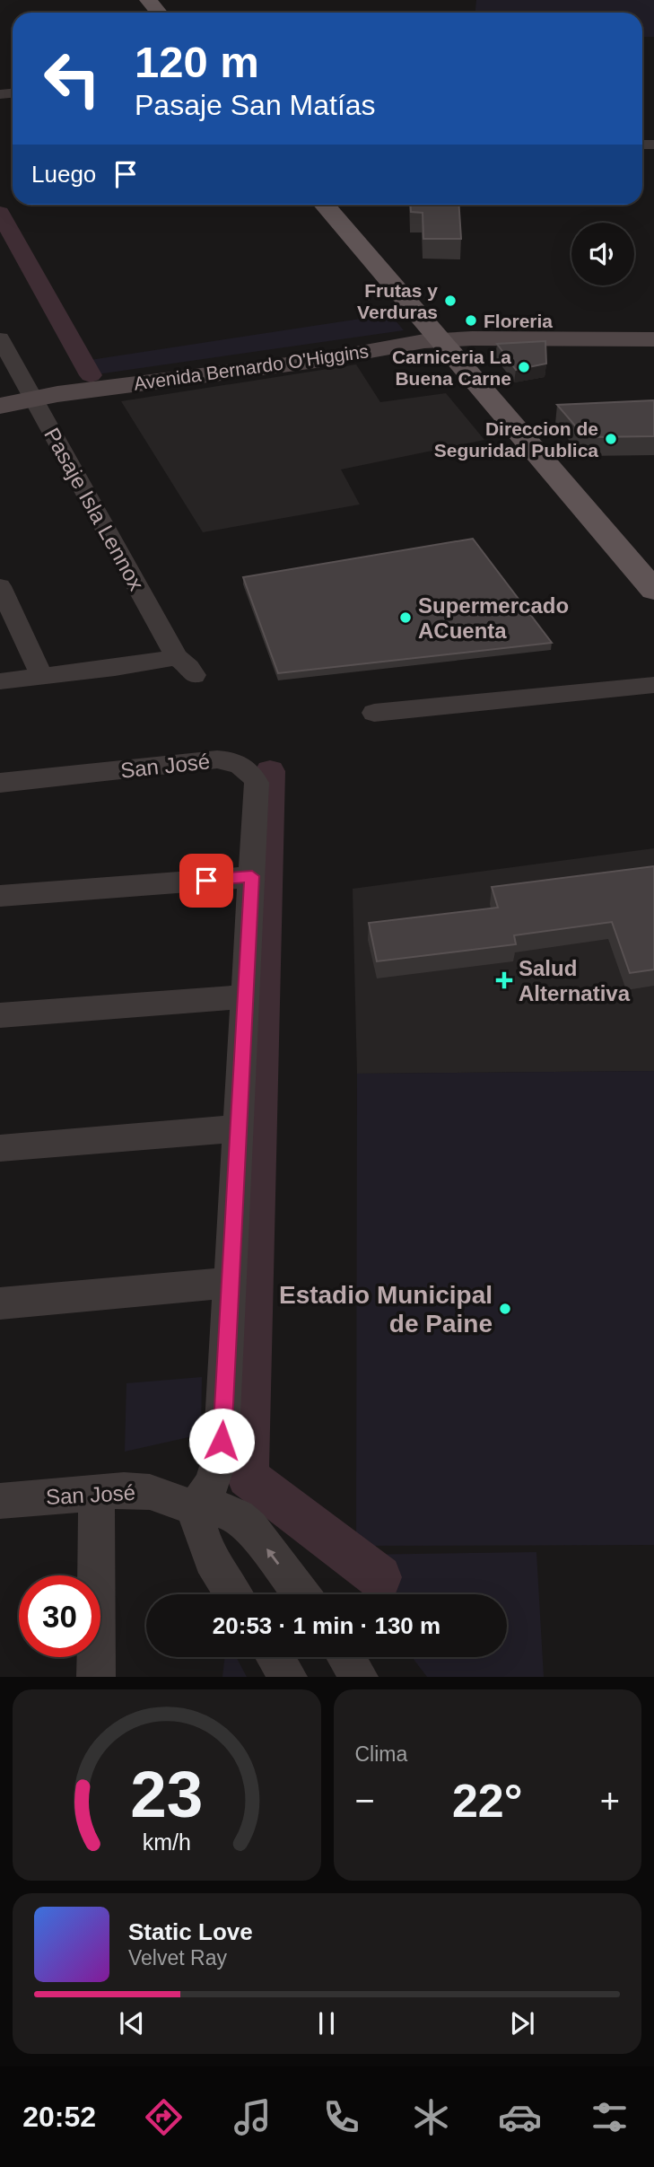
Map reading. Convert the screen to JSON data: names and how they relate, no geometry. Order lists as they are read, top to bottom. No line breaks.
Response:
{"streets":{"street":["Avenida Bernardo O'Higgins","Pasaje Isla Lennox","San José"]},"crossings":[["Avenida Bernardo O'Higgins","Pasaje Isla Lennox"]],"places":{"other":["Frutas y Verduras","Floreria","Carniceria La Buena Carne","Direccion de Seguridad Publica","Supermercado ACuenta","Estadio Municipal de Paine"],"health":["Salud Alternativa"]},"page":{"turn":["120 m","Pasaje San Matías"],"then":"Luego","limit":"30","trip":"20:53 · 1 min · 130 m","tile":"Clima","heat":["−","22°","+"],"song":["Static Love","Velvet Ray"],"tabs":"20:52","gauge":["23","km/h"]}}
